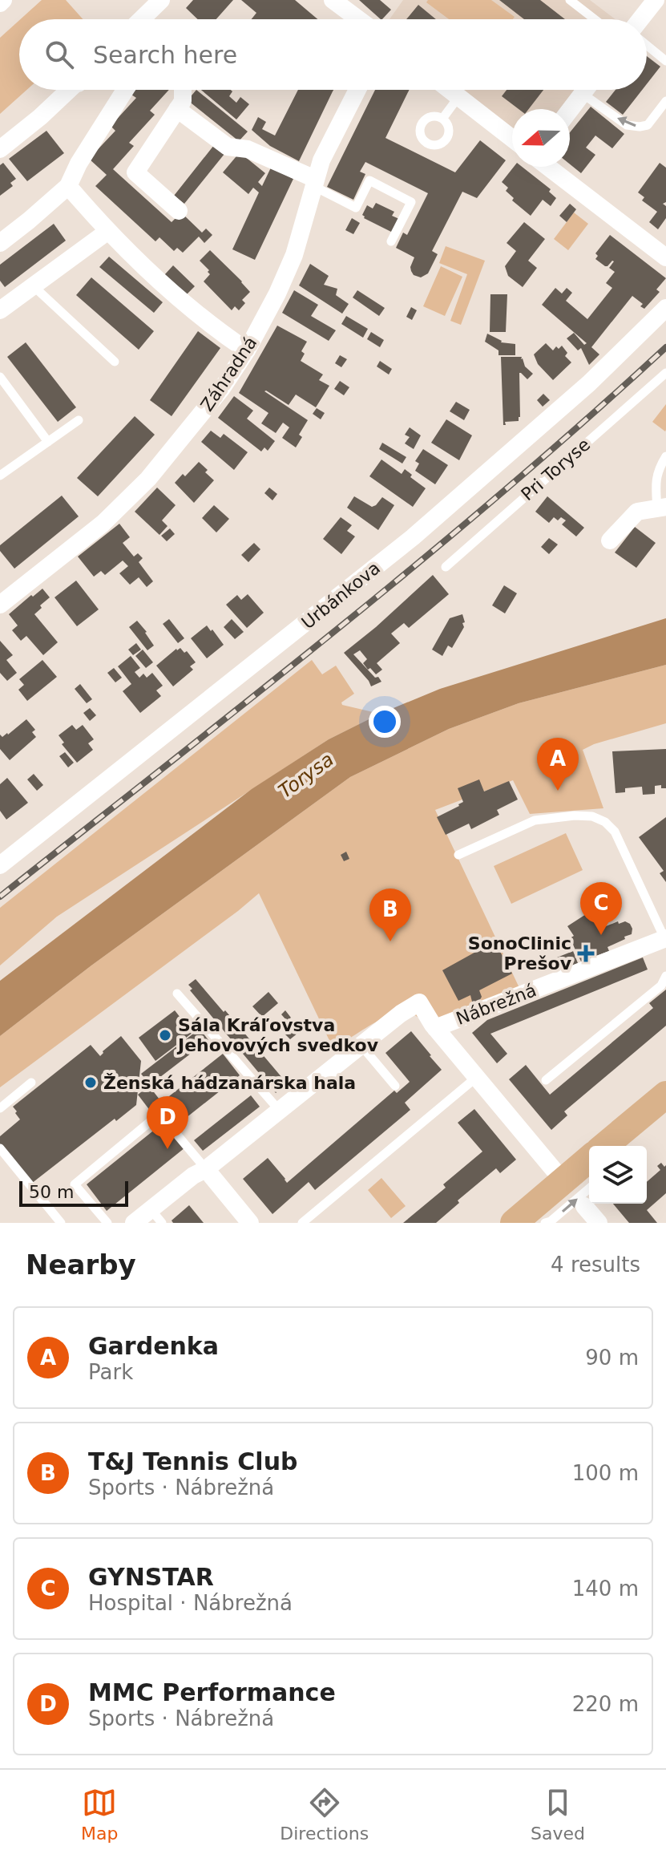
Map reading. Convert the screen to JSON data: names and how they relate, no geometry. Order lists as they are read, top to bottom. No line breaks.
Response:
{"streets":{"street":["Záhradná","Urbánkova","Nábrežná"],"lane":["Pri Toryse"]},"water":["Torysa"],"places":{"health":["SonoClinic Prešov"],"other":["Sála Kráľovstva Jehovových svedkov","Ženská hádzanárska hala"]},"scale_bar":"50 m","north":"left","page":{"search":"Search here","pins":["A","C","B","D"],"scale":"50 m","heading":["Nearby","4 results"],"list":[{"mark":"A","name":"Gardenka","note":"Park","value":"90 m"},{"mark":"B","name":"T&J Tennis Club","note":"Sports · Nábrežná","value":"100 m"},{"mark":"C","name":"GYNSTAR","note":"Hospital · Nábrežná","value":"140 m"},{"mark":"D","name":"MMC Performance","note":"Sports · Nábrežná","value":"220 m"}],"nav":["Map","Directions","Saved"]}}
